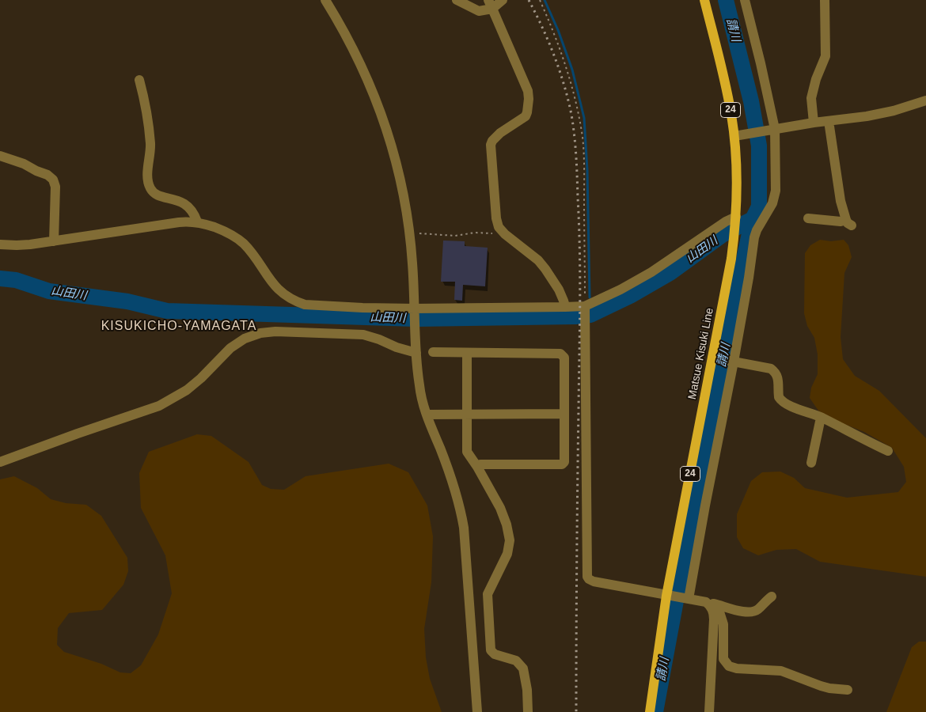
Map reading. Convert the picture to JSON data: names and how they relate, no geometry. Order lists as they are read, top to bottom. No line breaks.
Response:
{"streets":{"main road":["24","Matsue Kisuki Line"]},"districts":["KISUKICHO-YAMAGATA"],"water":["請川","山田川"]}
